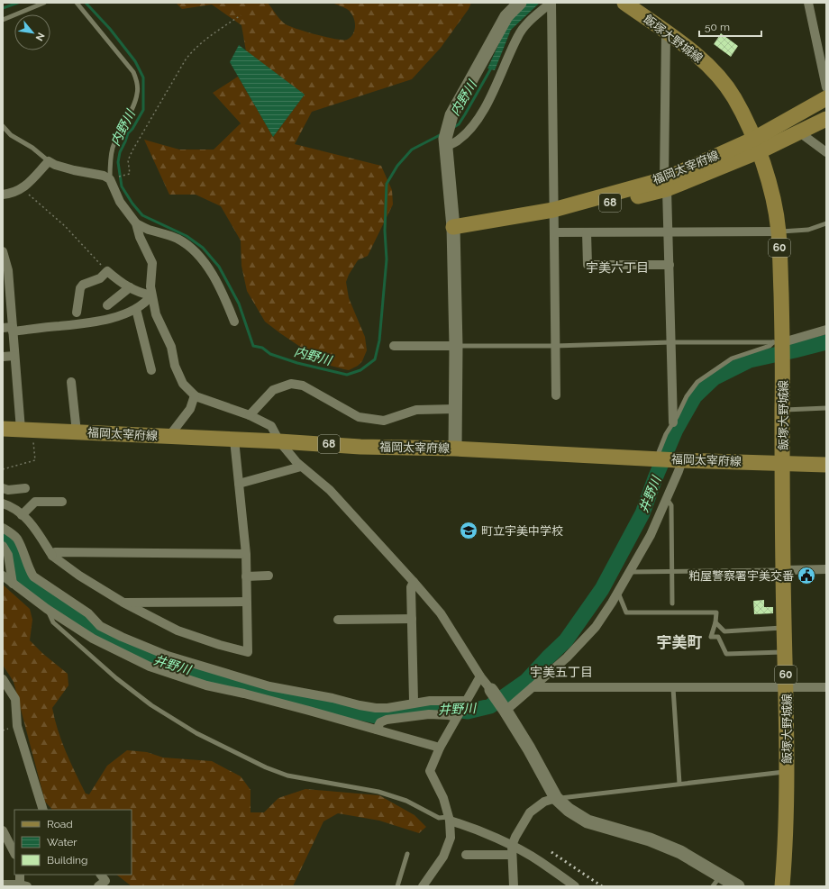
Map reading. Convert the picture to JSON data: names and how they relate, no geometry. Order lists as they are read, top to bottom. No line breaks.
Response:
{"streets":{"main road":["飯塚大野城線","福岡太宰府線","68","60"]},"crossings":[["飯塚大野城線","福岡太宰府線"]],"districts":["宇美六丁目","宇美町","宇美五丁目"],"water":["内野川","井野川"],"places":{"school or university":["町立宇美中学校"],"public building":["粕屋警察署宇美交番"]},"legend":["Road","Water","Building"],"scale_bar":"50 m","north":"bottom right"}
